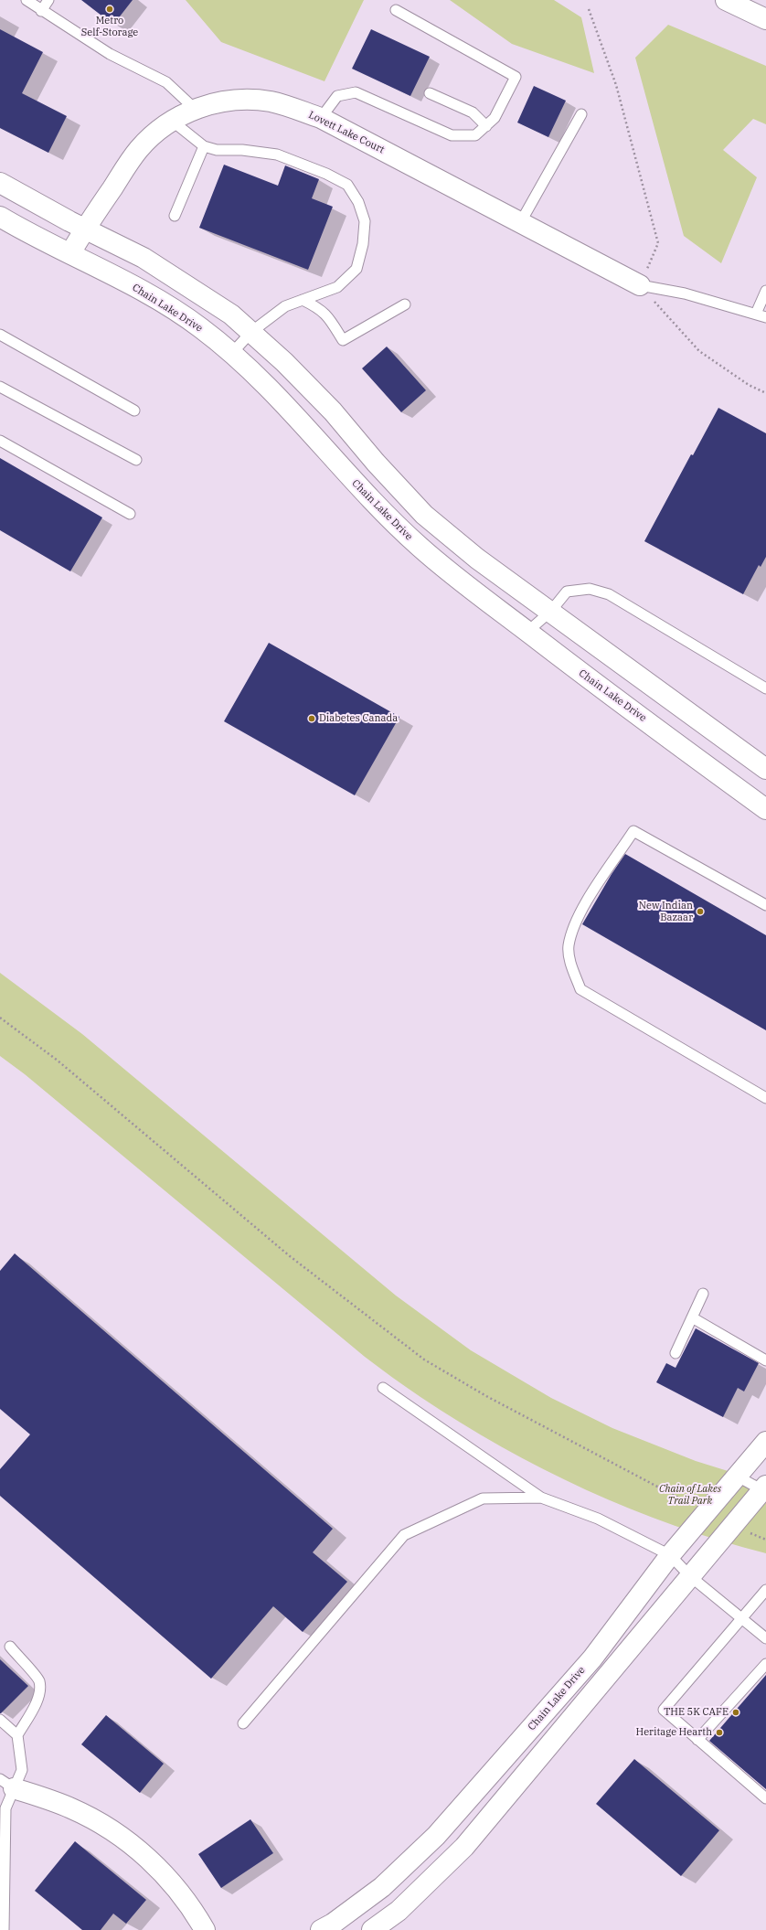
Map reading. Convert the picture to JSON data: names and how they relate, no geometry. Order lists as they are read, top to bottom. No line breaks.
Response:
{"streets":{"main road":["Lovett Lake Court","Chain Lake Drive"]},"crossings":[["Lovett Lake Court","Chain Lake Drive"]],"parks":["Chain of Lakes Trail Park"],"places":["Metro Self-Storage","Diabetes Canada","New Indian Bazaar","THE 5K CAFE","Heritage Hearth"]}
